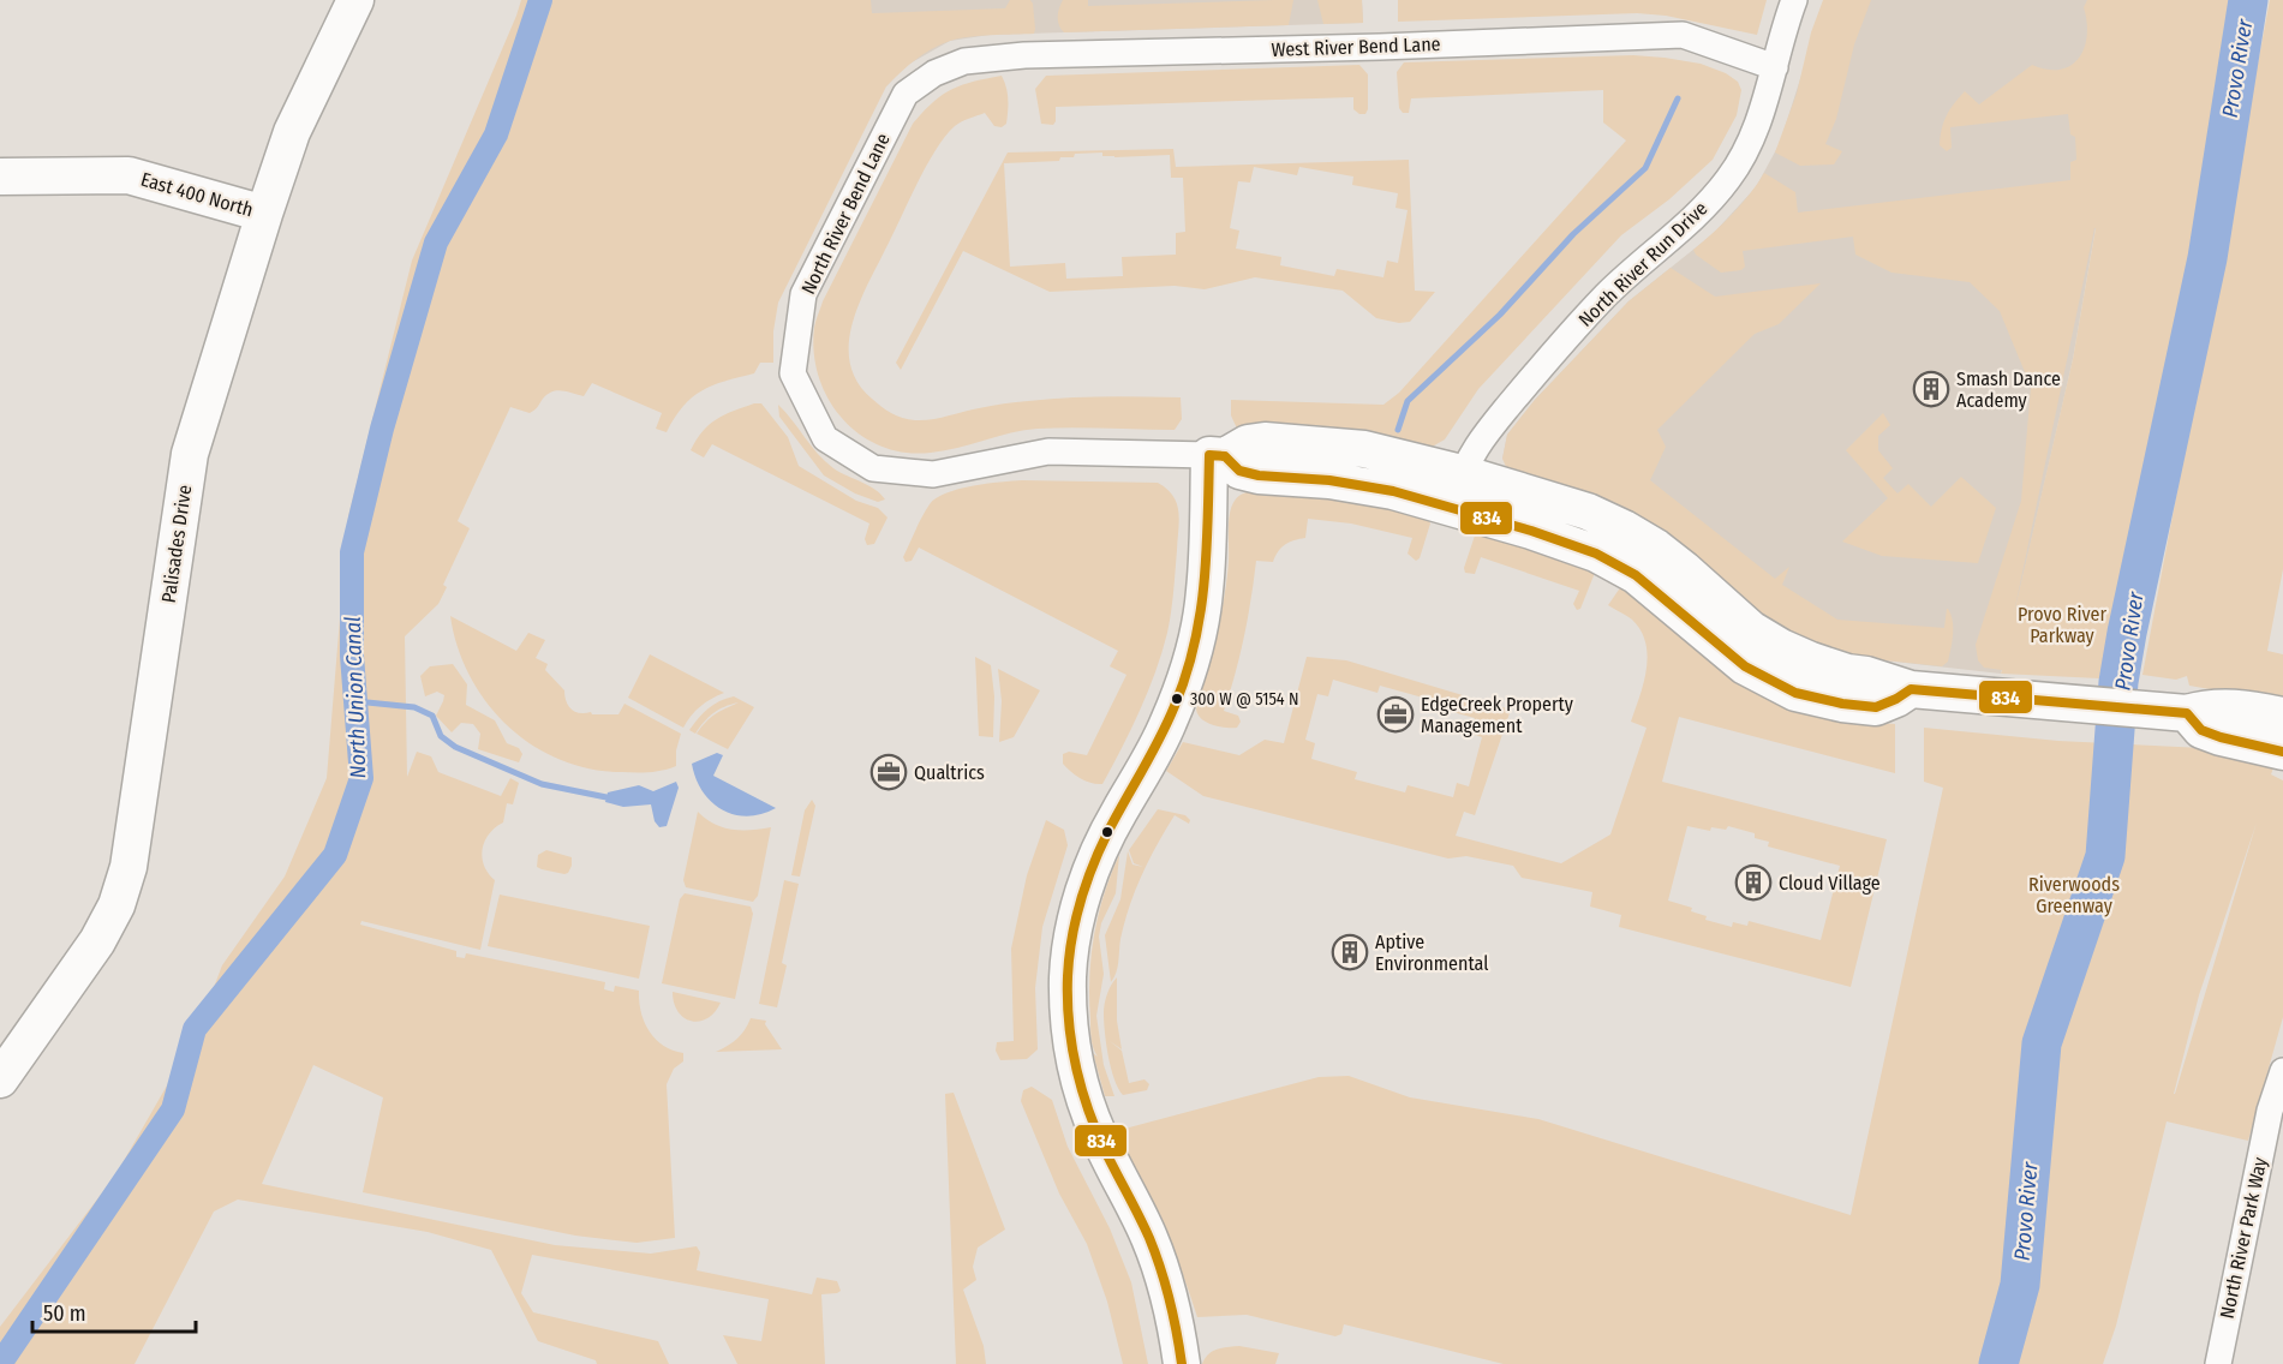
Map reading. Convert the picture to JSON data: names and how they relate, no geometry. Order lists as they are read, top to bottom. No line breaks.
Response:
{"streets":{"street":["West River Bend Lane","East 400 North","North River Bend Lane","North River Run Drive","Palisades Drive","North River Park Way"]},"crossings":[["West River Bend Lane","North River Bend Lane"],["West River Bend Lane","North River Run Drive"],["East 400 North","Palisades Drive"]],"water":["Provo River","North Union Canal"],"parks":["Provo River Parkway","Riverwoods Greenway"],"places":{"building":["Smash Dance Academy","Cloud Village","Aptive Environmental"],"other":["300 W @ 5154 N"],"office":["EdgeCreek Property Management","Qualtrics"]},"lines":["transit line 834"],"scale_bar":"50 m"}
